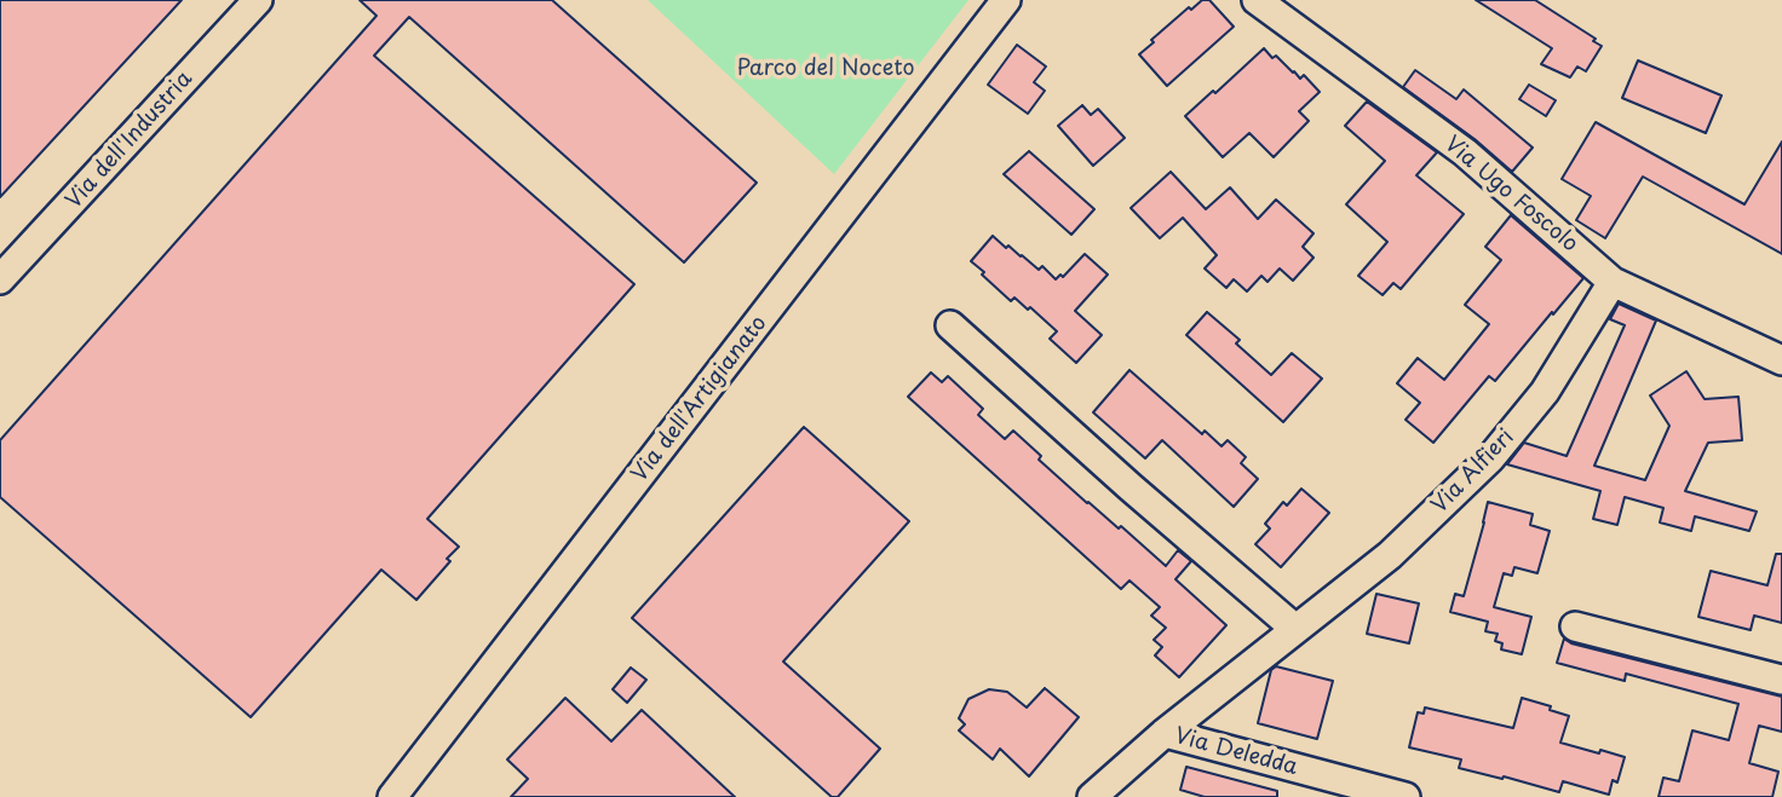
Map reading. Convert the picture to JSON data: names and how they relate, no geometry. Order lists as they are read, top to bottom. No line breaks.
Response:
{"streets":{"street":["Via dell'Industria","Via Ugo Foscolo","Via dell'Artigianato","Via Alfieri","Via Deledda"]},"crossings":[["Via Ugo Foscolo","Via Alfieri"],["Via Alfieri","Via Deledda"]],"parks":["Parco del Noceto"]}
